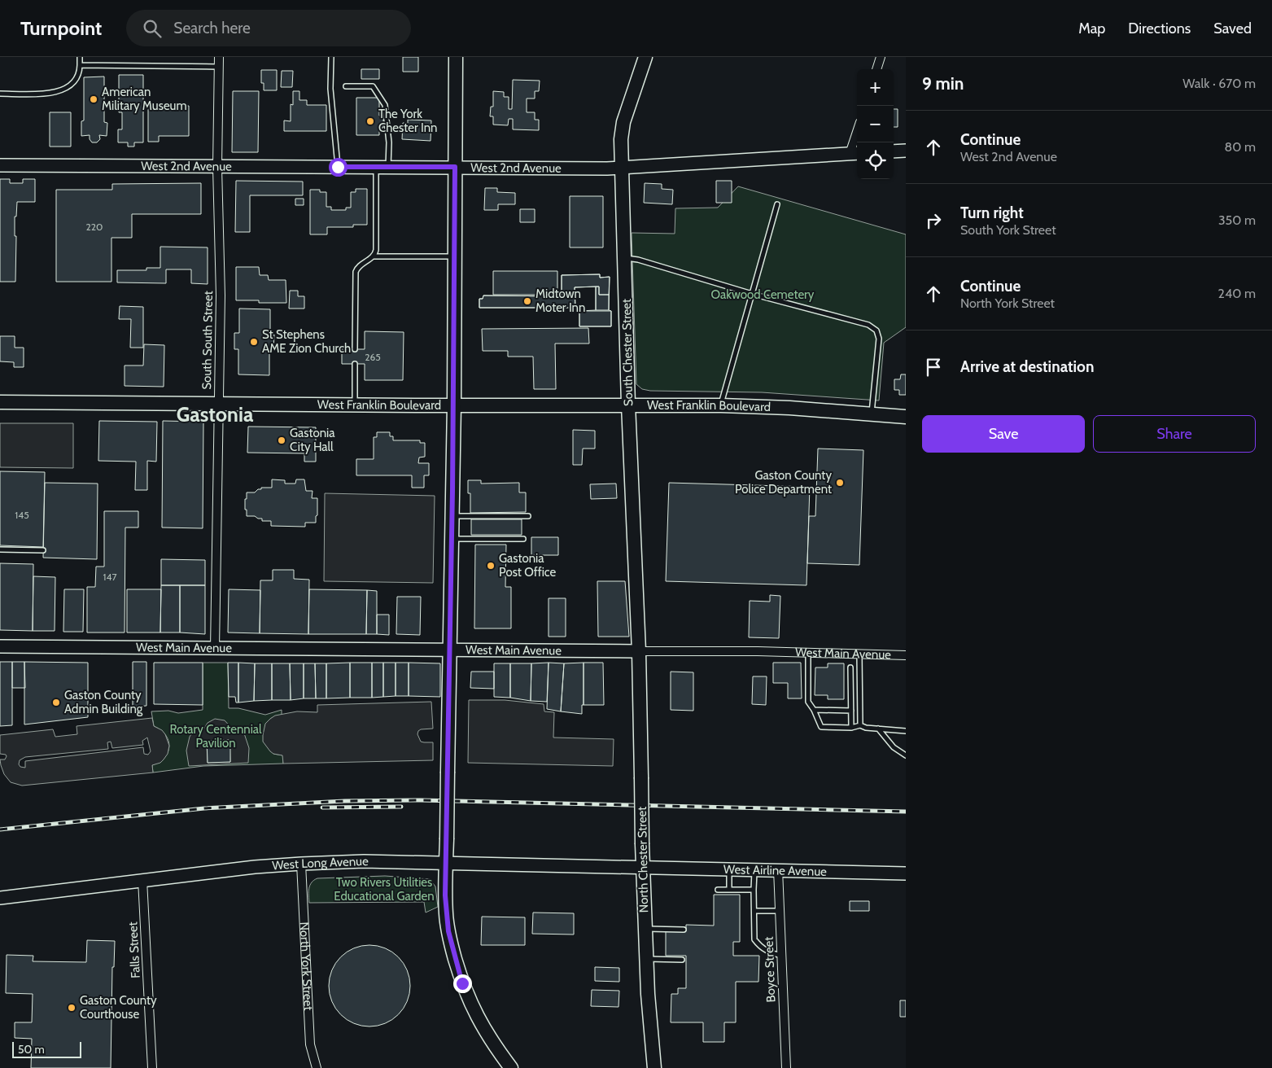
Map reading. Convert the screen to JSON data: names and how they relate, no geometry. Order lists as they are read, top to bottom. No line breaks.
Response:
{"streets":{"main road":["South Chester Street","West Franklin Boulevard","North Chester Street"],"street":["West 2nd Avenue","South South Street","West Main Avenue","West Long Avenue","West Airline Avenue","Falls Street","North York Street","Boyce Street"]},"crossings":[["West 2nd Avenue","South South Street"],["West 2nd Avenue","South Chester Street"],["South South Street","West Franklin Boulevard"],["South South Street","West Main Avenue"],["South Chester Street","West Franklin Boulevard"],["South Chester Street","West Main Avenue"],["South Chester Street","North Chester Street"],["West Main Avenue","North Chester Street"],["North Chester Street","West Long Avenue"],["North Chester Street","West Airline Avenue"],["West Long Avenue","West Airline Avenue"],["West Long Avenue","Falls Street"],["West Long Avenue","North York Street"],["West Airline Avenue","Boyce Street"]],"districts":["Gastonia"],"parks":["Oakwood Cemetery","Rotary Centennial Pavilion","Two Rivers Utilities Educational Garden"],"places":["American Military Museum","The York Chester Inn","Midtown Moter Inn","St Stephens AME Zion Church","Gastonia City Hall","Gaston County Police Department","Gastonia Post Office","Gaston County Admin Building","Gaston County Courthouse"],"house_numbers":["220","265","145","147"],"scale_bar":"50 m","page":{"header":"Turnpoint","search":"Search here","nav":["Map","Directions","Saved"],"heading":["9 min","Walk · 670 m"],"map_buttons":["+","−"],"list":[["Continue","West 2nd Avenue","80 m"],["Turn right","South York Street","350 m"],["Continue","North York Street","240 m"],"Arrive at destination"],"buttons":["Save","Share"],"scale":"50 m"}}
